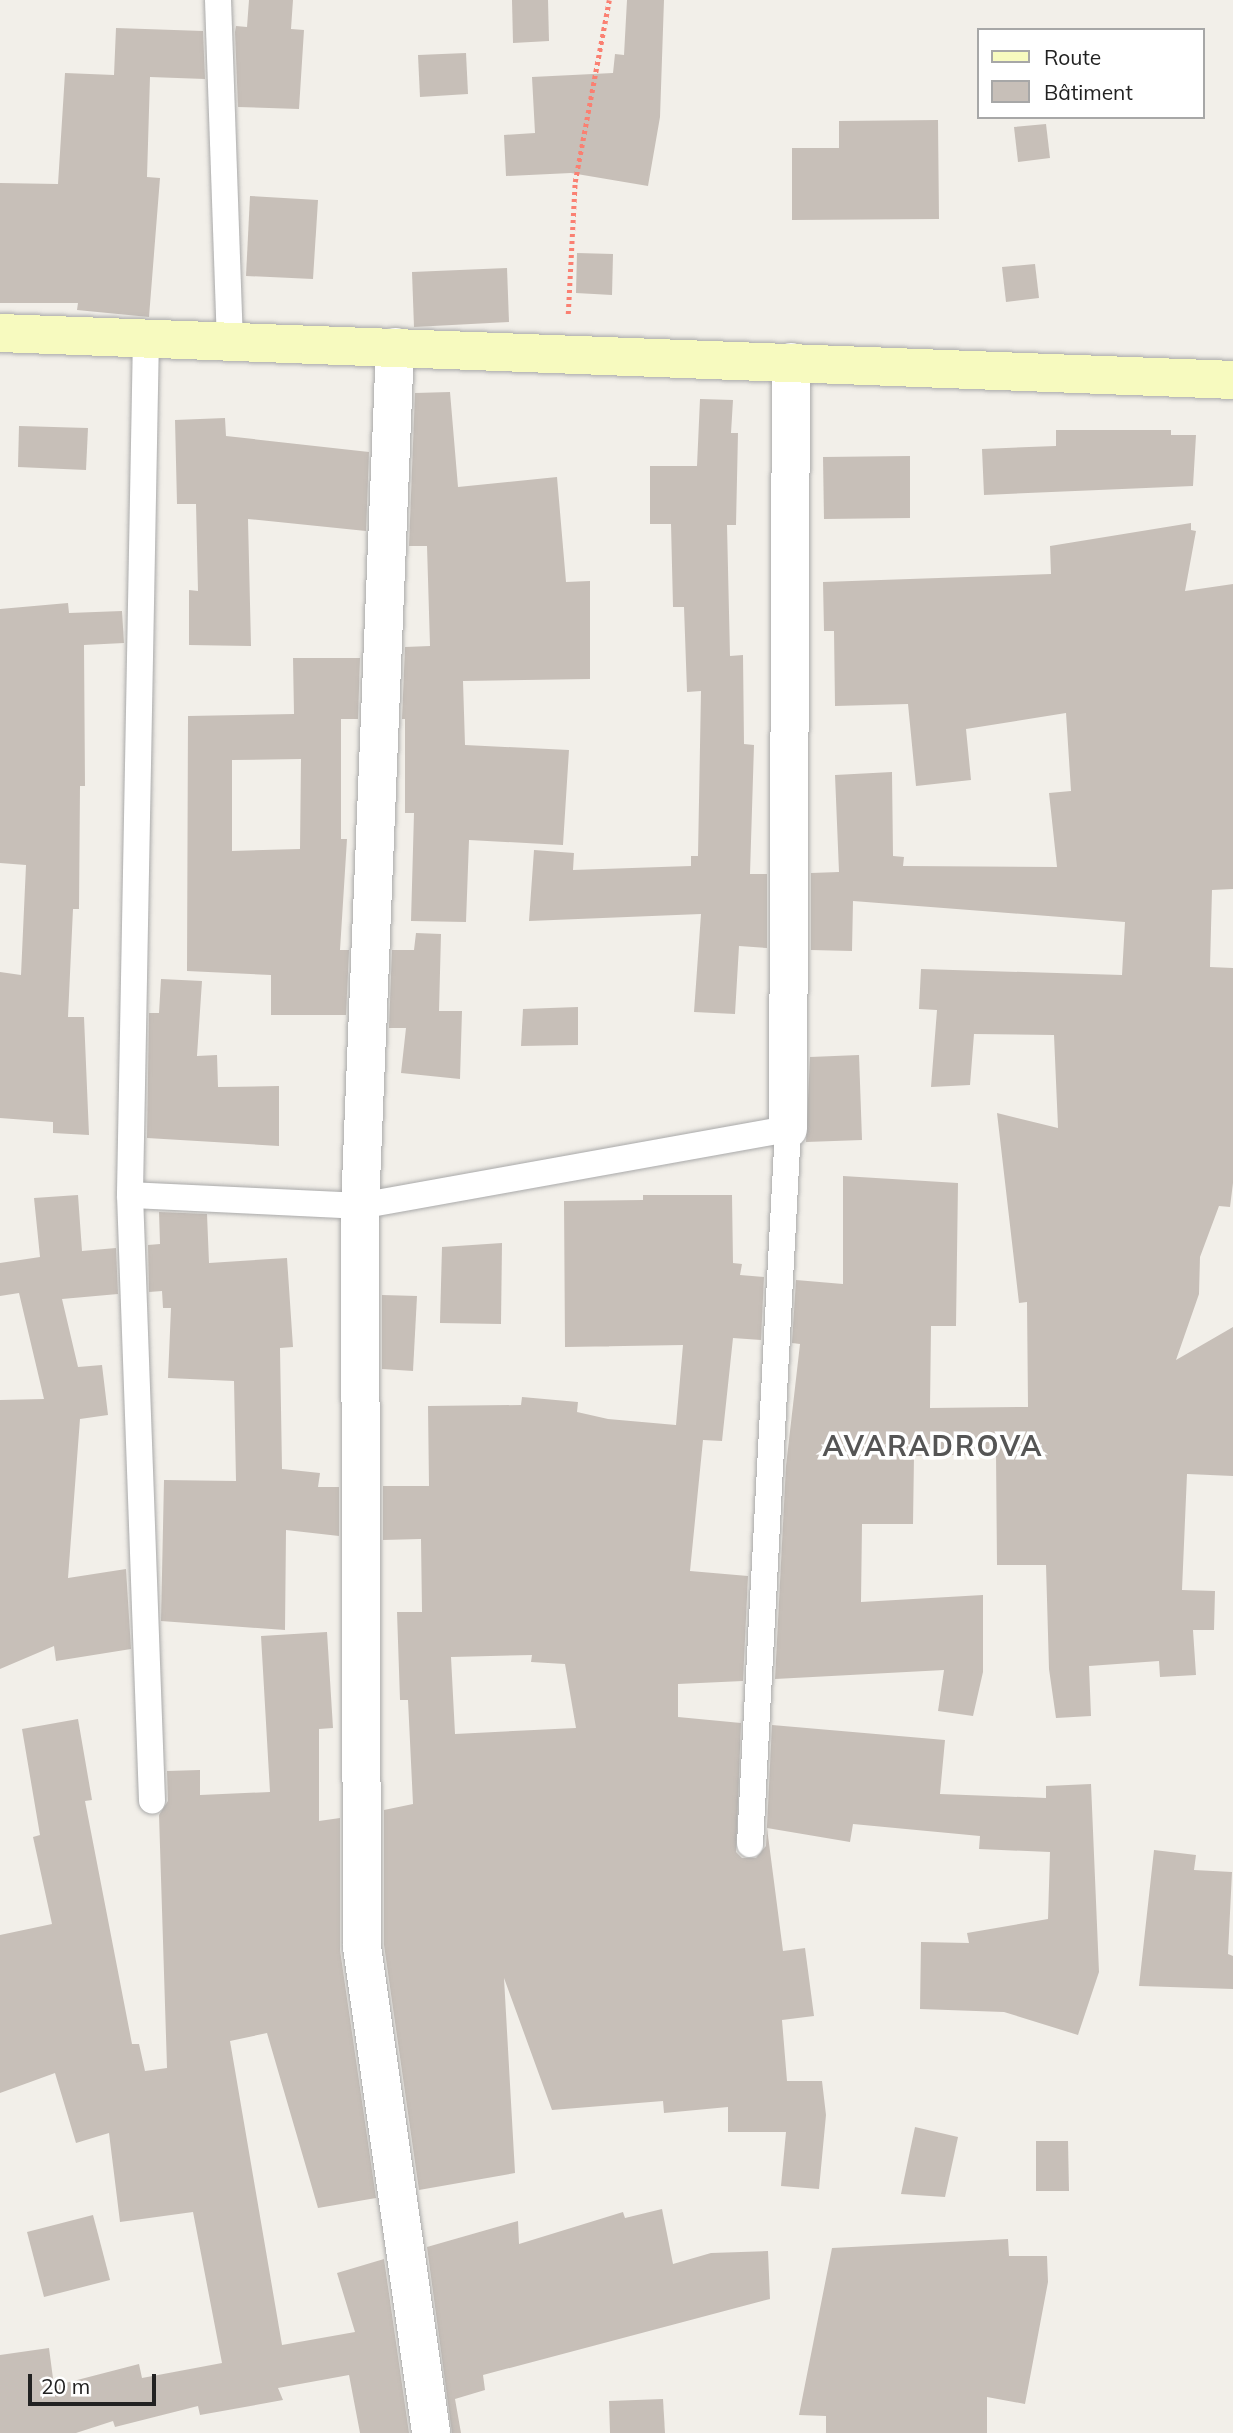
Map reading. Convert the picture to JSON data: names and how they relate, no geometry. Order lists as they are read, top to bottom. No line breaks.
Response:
{"districts":["AVARADROVA"],"legend":["Route","Bâtiment"],"scale_bar":"20 m"}
